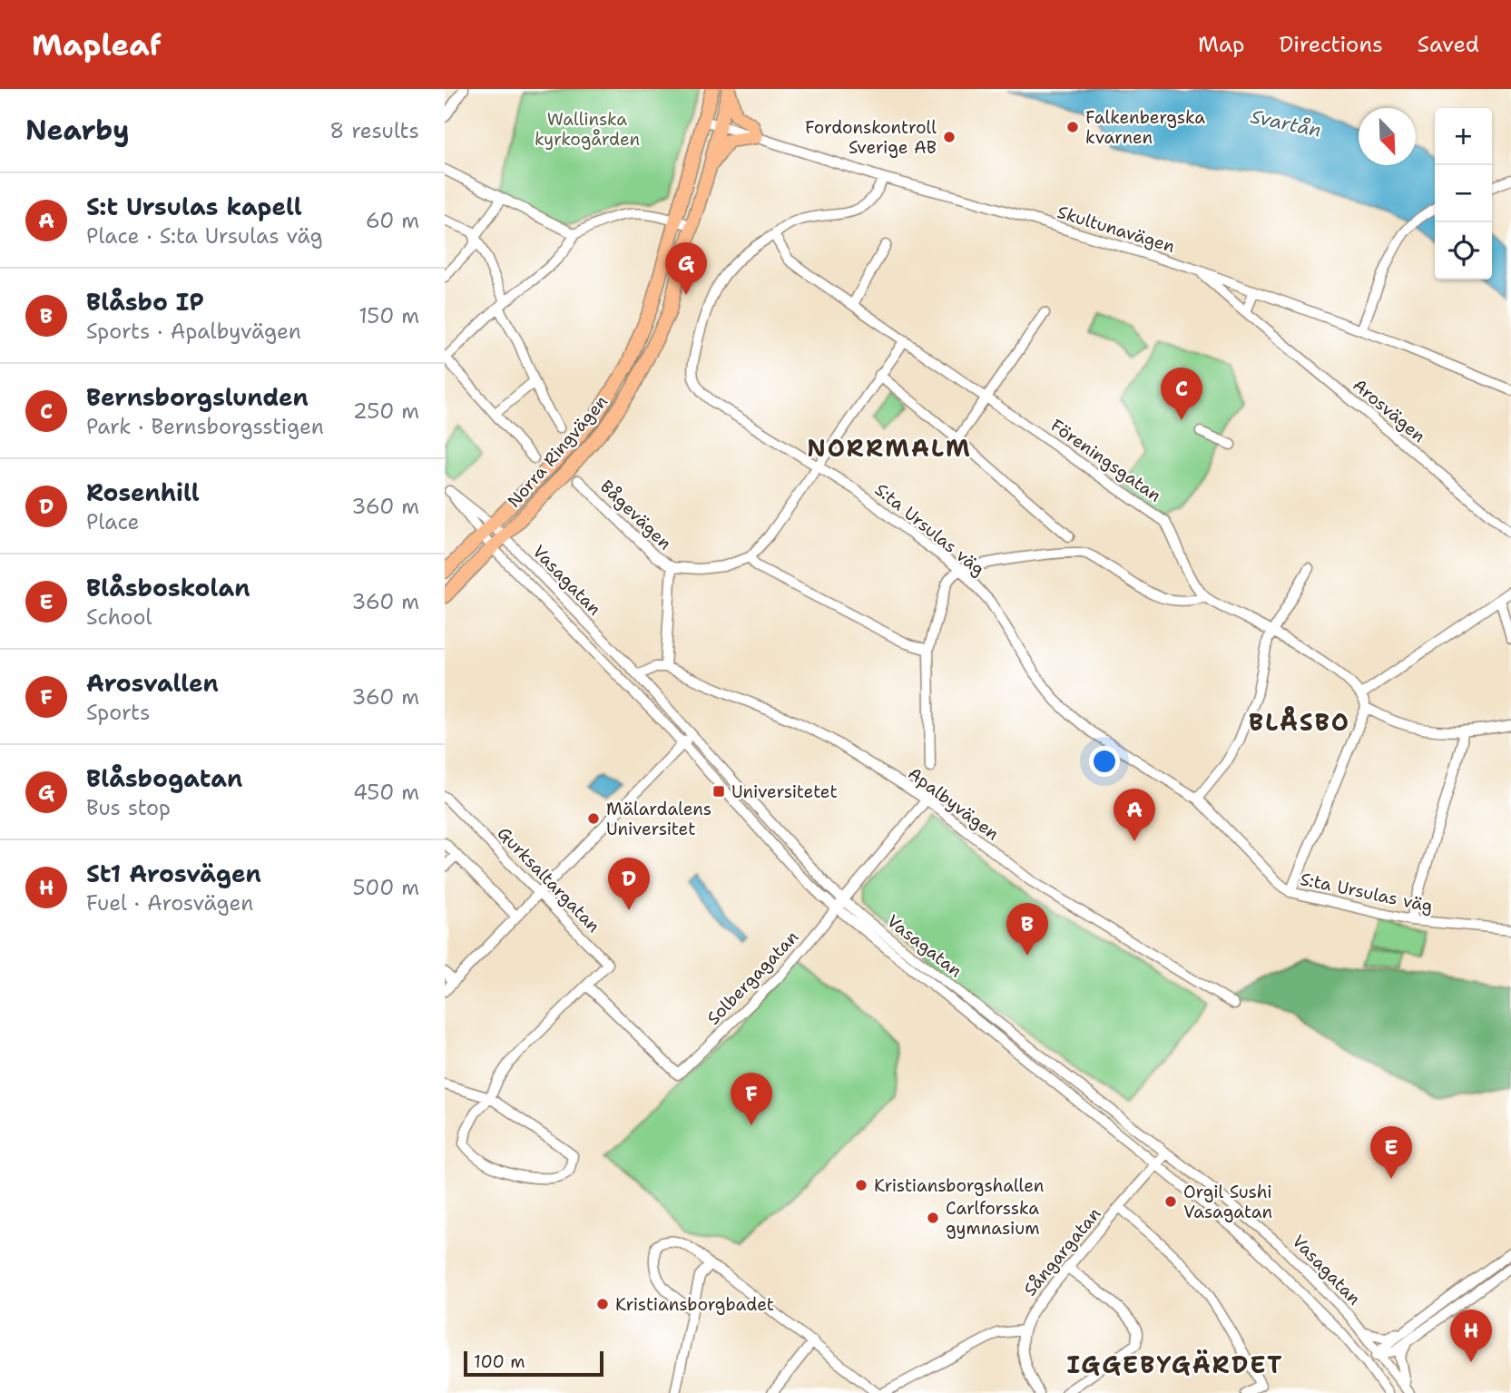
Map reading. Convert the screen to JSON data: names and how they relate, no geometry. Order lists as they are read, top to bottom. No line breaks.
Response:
{"streets":{"main road":["Norra Ringvägen"],"street":["Skultunavägen","Arosvägen","Föreningsgatan","Bågevägen","S:ta Ursulas väg","Vasagatan","Apalbyvägen","Gurksaltargatan","Solbergagatan","Sångargatan"]},"crossings":[["Skultunavägen","Arosvägen"],["Skultunavägen","Norra Ringvägen"],["Skultunavägen","S:ta Ursulas väg"],["Norra Ringvägen","Vasagatan"],["Föreningsgatan","S:ta Ursulas väg"],["Vasagatan","Solbergagatan"],["Vasagatan","Sångargatan"],["Apalbyvägen","Solbergagatan"],["Gurksaltargatan","Solbergagatan"]],"districts":["NORRMALM","BLÅSBO","IGGEBYGÄRDET"],"water":["Svartån"],"parks":["Wallinska kyrkogården"],"places":{"other":["Falkenbergska kvarnen","Fordonskontroll Sverige AB","Mälardalens Universitet","Kristiansborgshallen","Orgil Sushi Vasagatan","Carlforsska gymnasium","Kristiansborgbadet"],"transit":["Universitetet"]},"scale_bar":"100 m","north":"bottom right","page":{"header":"Mapleaf","nav":["Map","Directions","Saved"],"heading":["Nearby","8 results"],"map_buttons":["+","−"],"list":[{"mark":"A","name":"S:t Ursulas kapell","note":"Place · S:ta Ursulas väg","value":"60 m"},{"mark":"B","name":"Blåsbo IP","note":"Sports · Apalbyvägen","value":"150 m"},{"mark":"C","name":"Bernsborgslunden","note":"Park · Bernsborgsstigen","value":"250 m"},{"mark":"D","name":"Rosenhill","note":"Place","value":"360 m"},{"mark":"E","name":"Blåsboskolan","note":"School","value":"360 m"},{"mark":"F","name":"Arosvallen","note":"Sports","value":"360 m"},{"mark":"G","name":"Blåsbogatan","note":"Bus stop","value":"450 m"},{"mark":"H","name":"St1 Arosvägen","note":"Fuel · Arosvägen","value":"500 m"}],"pins":["G","C","A","D","B","F","E","H"],"scale":"100 m"}}
